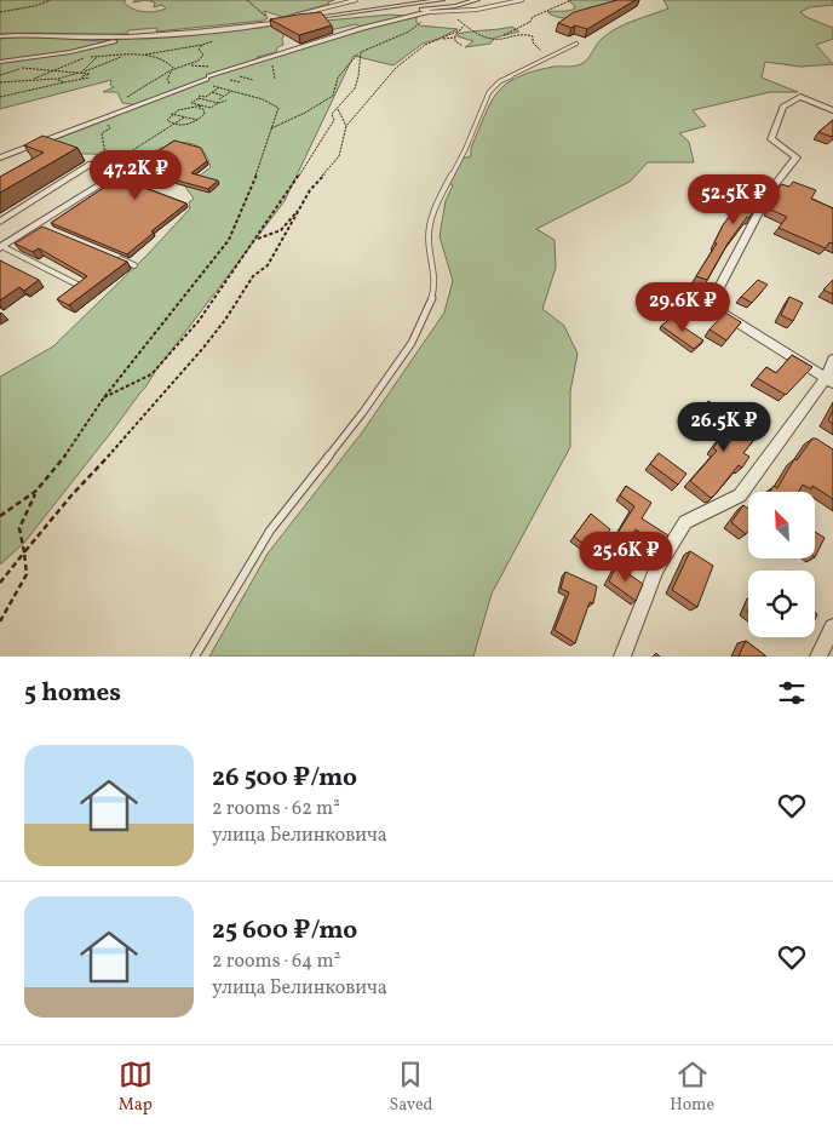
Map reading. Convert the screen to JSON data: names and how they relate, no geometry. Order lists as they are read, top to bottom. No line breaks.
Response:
{"north":"top left","page":{"price":["47.2K ₽","52.5K ₽","29.6K ₽","26.5K ₽","25.6K ₽"],"heading":"5 homes","list":[{"name":"26 500 ₽/mo","note":"2 rooms · 62 m² · улица Белинковича"},{"name":"25 600 ₽/mo","note":"2 rooms · 64 m² · улица Белинковича"}],"tabs":["Map","Saved","Home"]}}
